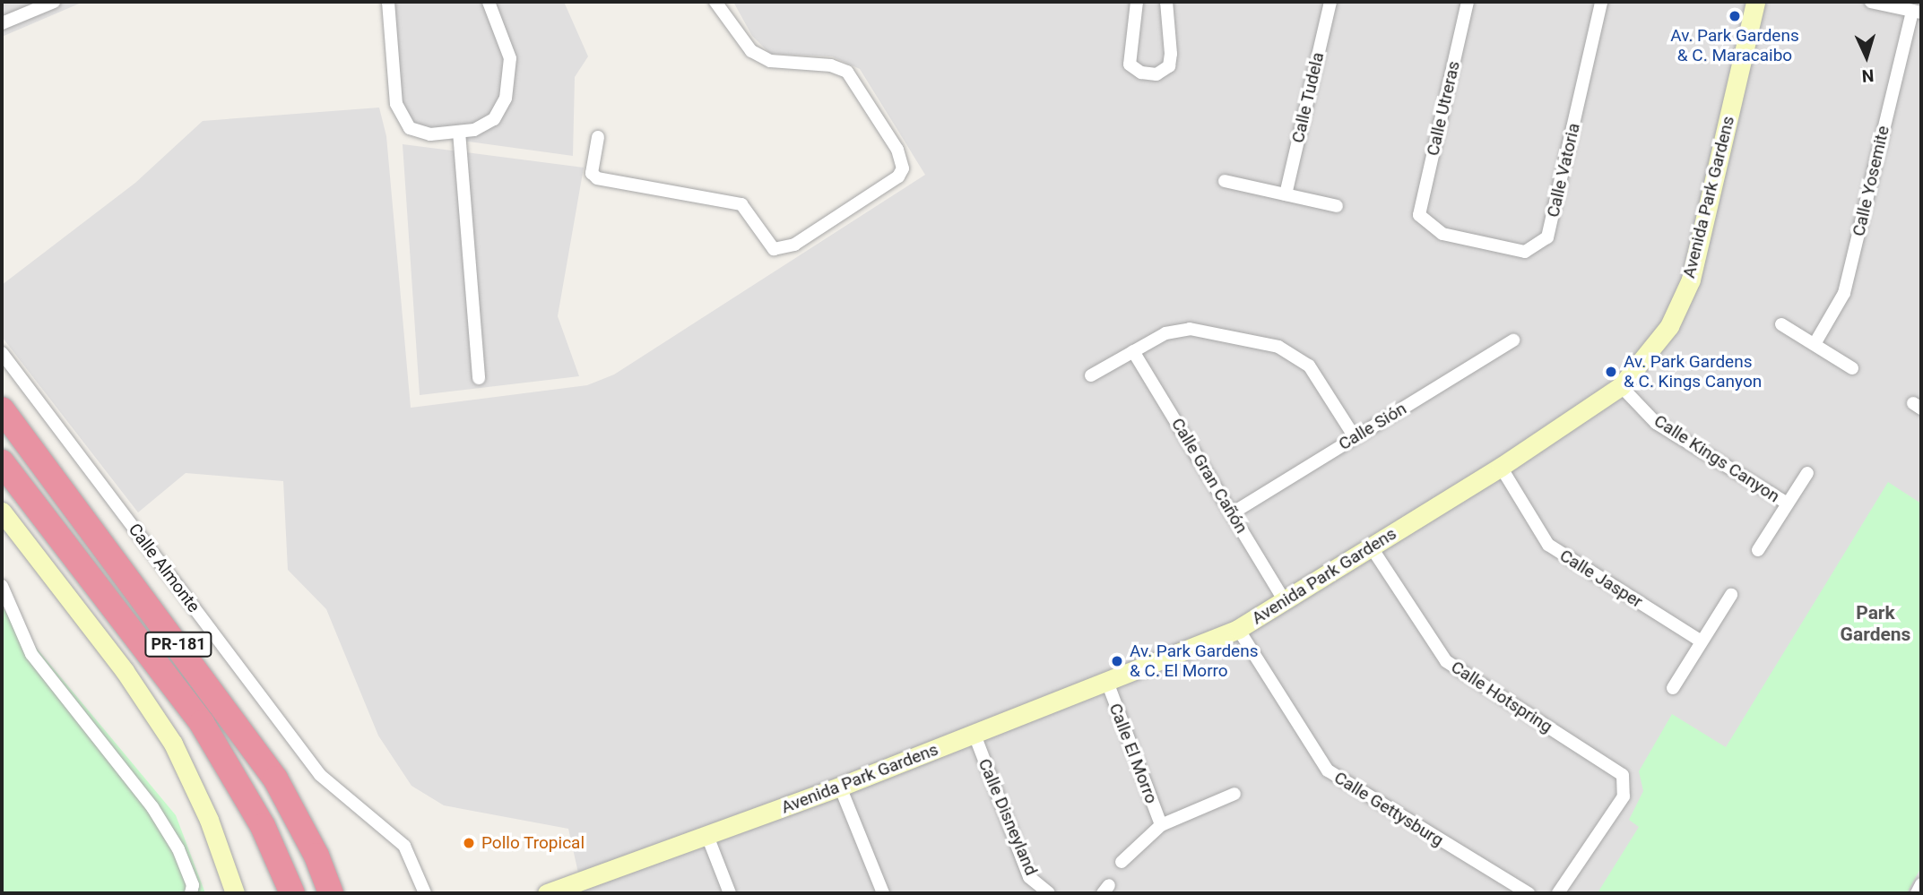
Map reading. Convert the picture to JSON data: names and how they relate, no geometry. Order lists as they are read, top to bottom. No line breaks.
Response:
{"streets":{"highway":["PR-181"],"street":["Calle Tudela","Calle Utreras","Calle Vatoria","Calle Yosemite","Avenida Park Gardens","Calle Sión","Calle Kings Canyon","Calle Gran Cañón","Calle Almonte","Calle Jasper","Calle Hotspring","Calle El Morro","Calle Gettysburg","Calle Disneyland"]},"crossings":[["Calle Utreras","Calle Vatoria"],["Avenida Park Gardens","Calle Kings Canyon"],["Avenida Park Gardens","Calle Gran Cañón"],["Avenida Park Gardens","Calle Jasper"],["Avenida Park Gardens","Calle Hotspring"],["Avenida Park Gardens","Calle El Morro"],["Avenida Park Gardens","Calle Gettysburg"],["Avenida Park Gardens","Calle Disneyland"],["Calle Sión","Calle Gran Cañón"]],"districts":["Park Gardens"],"places":["Av. Park Gardens & C. Maracaibo","Av. Park Gardens & C. Kings Canyon","Av. Park Gardens & C. El Morro","Pollo Tropical"],"north":"bottom"}
